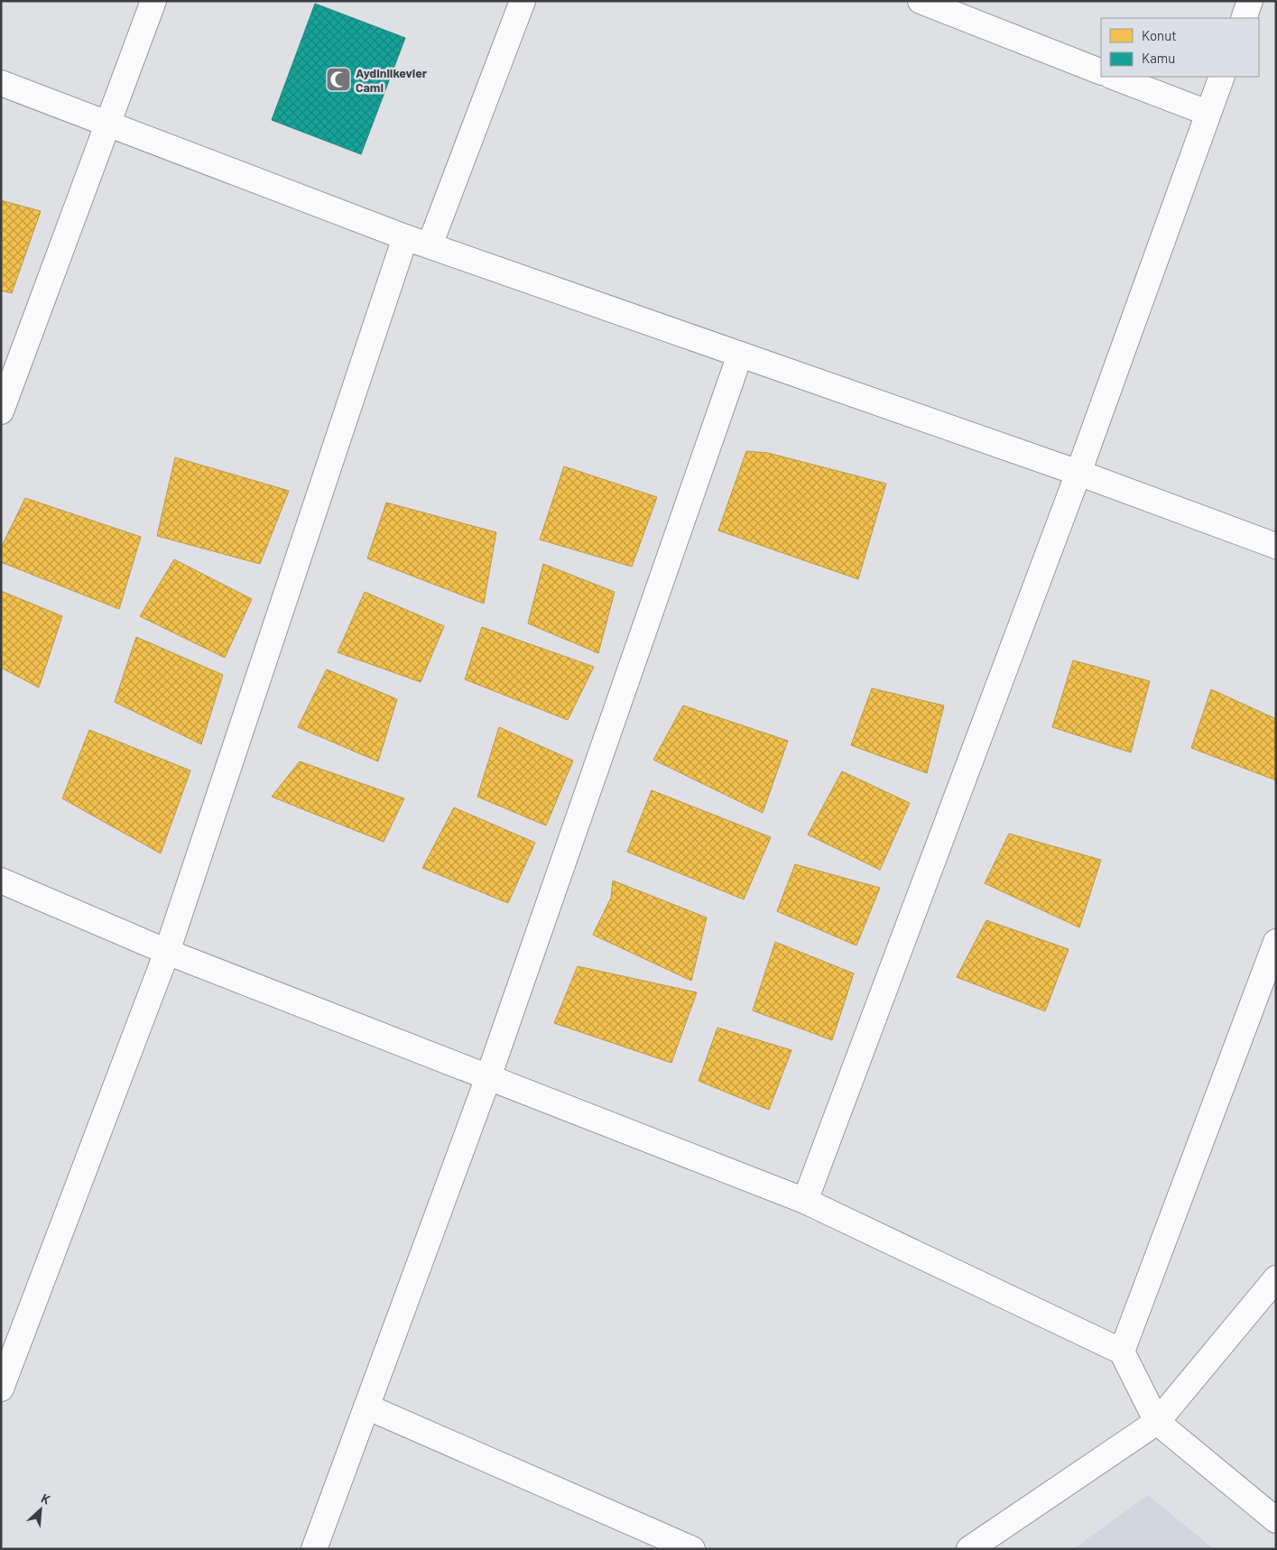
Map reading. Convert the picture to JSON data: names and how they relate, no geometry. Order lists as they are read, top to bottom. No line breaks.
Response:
{"places":{"mosque":["Aydinlikevler Cami"]},"legend":["Konut","Kamu"],"north":"top right"}
